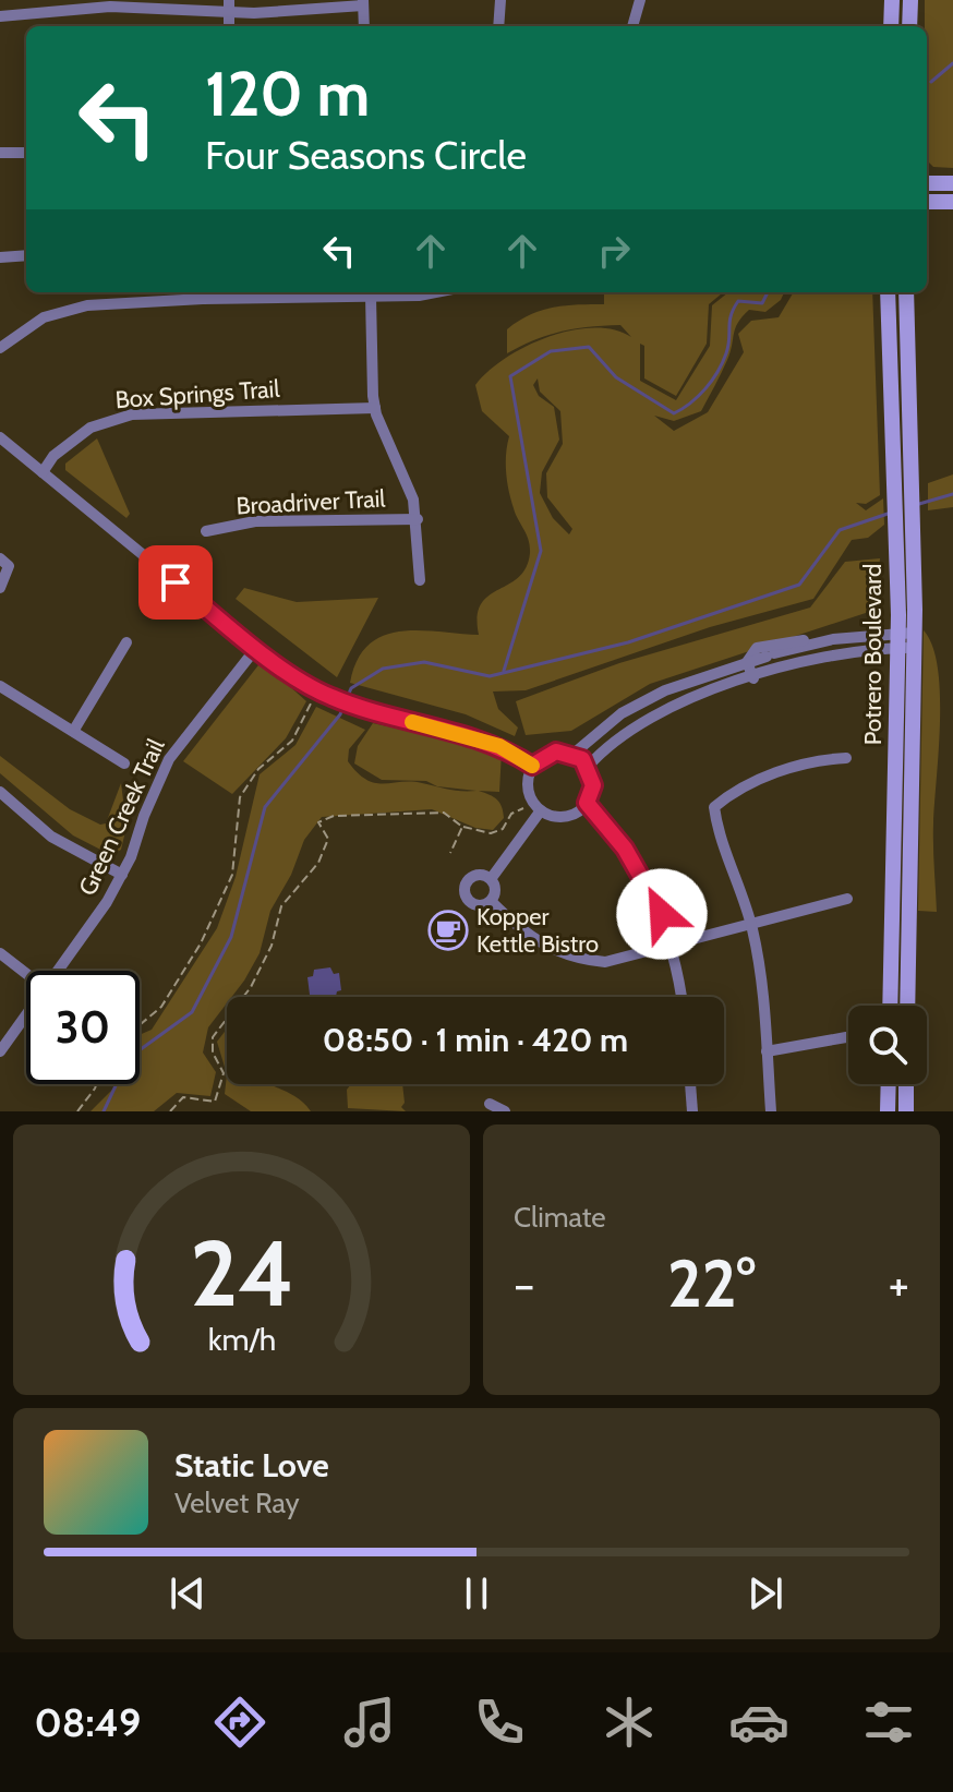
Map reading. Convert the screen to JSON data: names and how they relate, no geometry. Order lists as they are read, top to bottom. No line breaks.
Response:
{"streets":{"street":["Box Springs Trail","Broadriver Trail","Potrero Boulevard","Green Creek Trail"]},"places":{"cafe":["Kopper Kettle Bistro"]},"page":{"turn":["120 m","Four Seasons Circle"],"limit":"30","trip":"08:50 · 1 min · 420 m","tile":"Climate","heat":["−","22°","+"],"song":["Static Love","Velvet Ray"],"tabs":"08:49","gauge":["24","km/h"]}}
